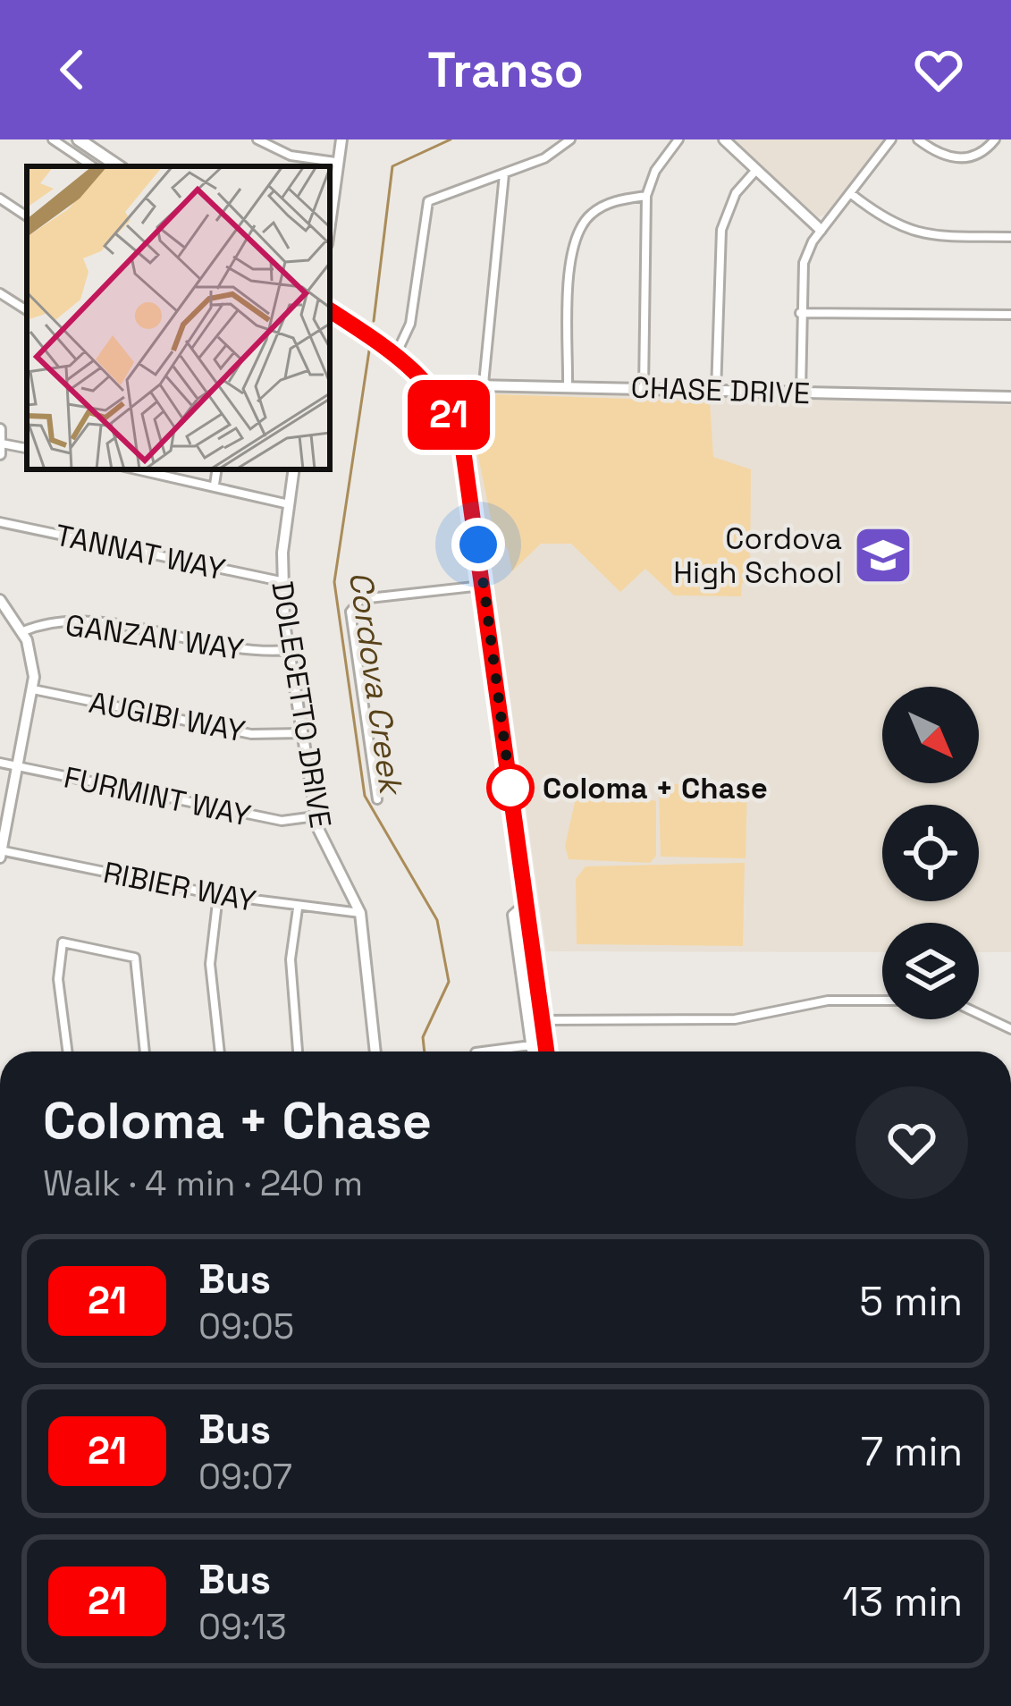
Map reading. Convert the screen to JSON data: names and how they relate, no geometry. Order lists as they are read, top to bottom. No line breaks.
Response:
{"streets":{"street":["CHASE DRIVE","TANNAT WAY","GANZAN WAY","DOLECETTO DRIVE","AUGIBI WAY","FURMINT WAY","RIBIER WAY"]},"crossings":[["TANNAT WAY","DOLECETTO DRIVE"],["GANZAN WAY","DOLECETTO DRIVE"],["DOLECETTO DRIVE","AUGIBI WAY"],["DOLECETTO DRIVE","FURMINT WAY"],["DOLECETTO DRIVE","RIBIER WAY"]],"water":["Cordova Creek"],"places":{"school or university":["Cordova High School"],"other":["Coloma + Chase"]},"lines":["bus line 21"],"north":"bottom right","page":{"header":"Transo","on_map":"21","heading":["Coloma + Chase","Walk · 4 min · 240 m"],"list":[{"mark":"21","name":"Bus","note":"09:05","value":"5 min"},{"mark":"21","name":"Bus","note":"09:07","value":"7 min"},{"mark":"21","name":"Bus","note":"09:13","value":"13 min"}]}}
